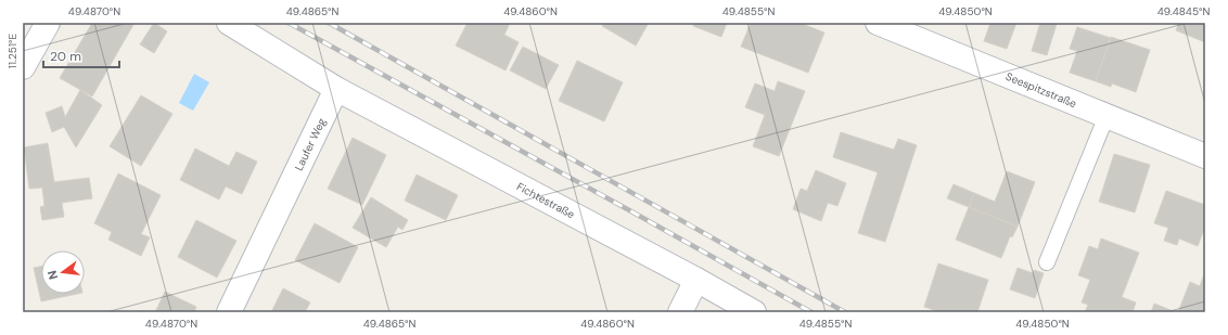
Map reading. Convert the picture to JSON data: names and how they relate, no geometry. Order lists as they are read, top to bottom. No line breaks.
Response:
{"streets":{"street":["Seespitzstraße","Laufer Weg","Fichtestraße"]},"crossings":[["Laufer Weg","Fichtestraße"]],"scale_bar":"20 m","north":"left","coordinates":["49.4870°N","49.4865°N","49.4860°N","49.4855°N","49.4850°N","49.4845°N","11.251°E"]}
